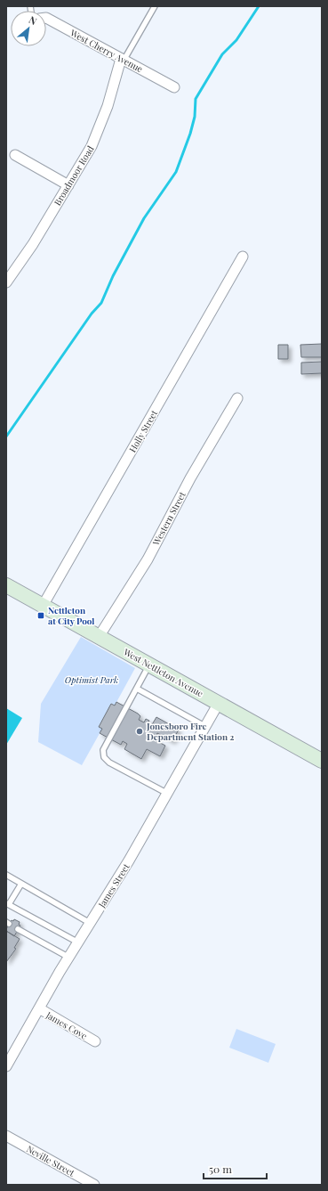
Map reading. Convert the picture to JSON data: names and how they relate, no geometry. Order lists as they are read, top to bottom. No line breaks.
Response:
{"streets":{"street":["West Cherry Avenue","Broadmoor Road","Holly Street","Western Street","West Nettleton Avenue","James Street","James Cove","Neville Street"]},"crossings":[["West Cherry Avenue","Broadmoor Road"],["Holly Street","West Nettleton Avenue"],["Western Street","West Nettleton Avenue"],["West Nettleton Avenue","James Street"],["James Street","James Cove"]],"parks":["Optimist Park"],"places":{"transit":["Nettleton at City Pool"],"other":["Jonesboro Fire Department Station 2"]},"scale_bar":"50 m","north":"top right"}
